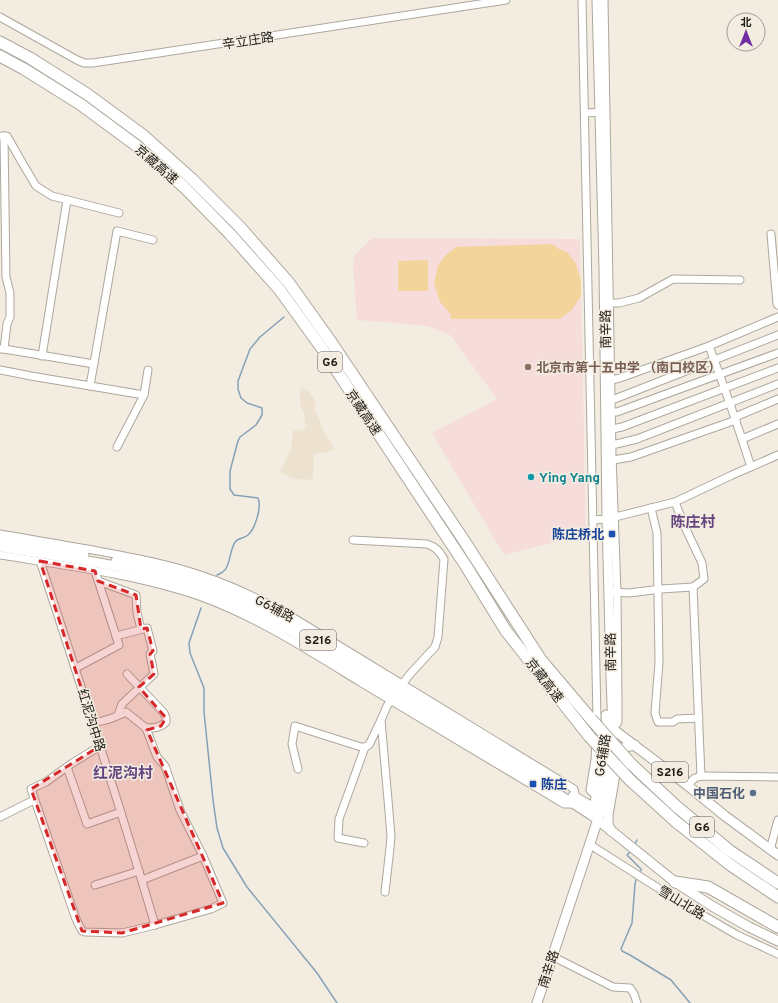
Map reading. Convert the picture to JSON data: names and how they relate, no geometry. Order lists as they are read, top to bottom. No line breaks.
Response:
{"streets":{"highway":["京藏高速","G6"],"main road":["南辛路","G6辅路","S216"],"street":["辛立庄路","红泥沟中路","雪山北路"]},"crossings":[["南辛路","G6辅路"],["南辛路","雪山北路"],["G6辅路","红泥沟中路"]],"districts":["陈庄村","红泥沟村"],"places":{"other":["北京市第十五中学 （南口校区）","Ying Yang","中国石化"],"transit":["陈庄桥北","陈庄"]},"north":"top"}
